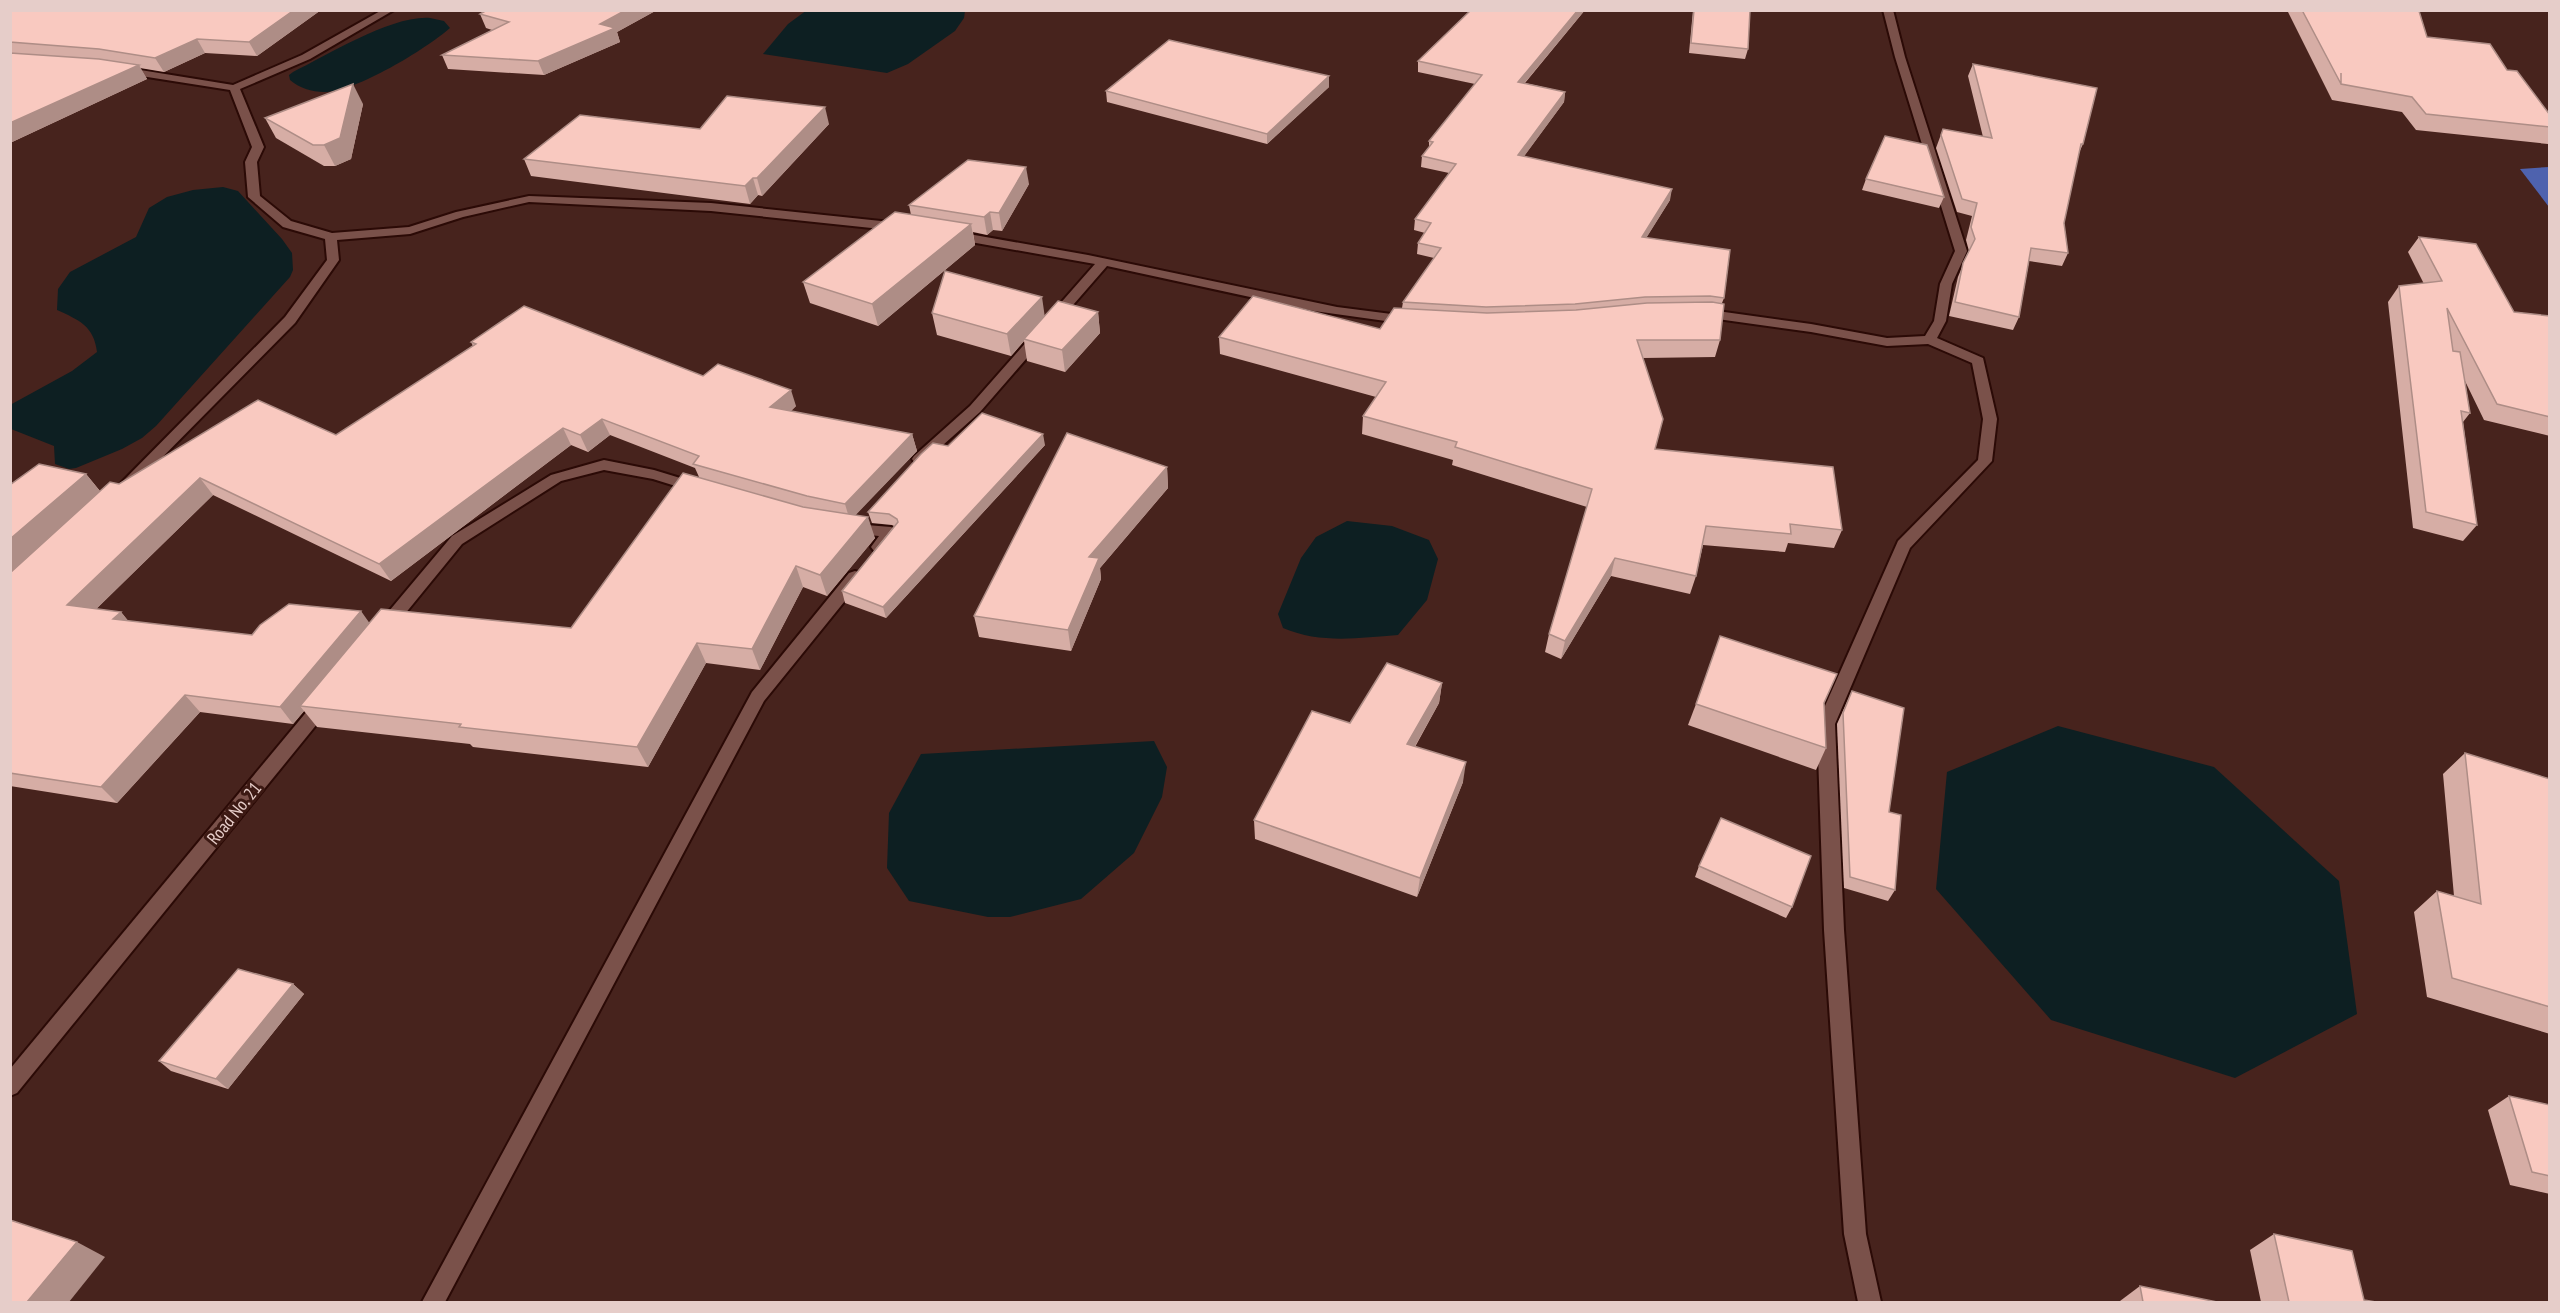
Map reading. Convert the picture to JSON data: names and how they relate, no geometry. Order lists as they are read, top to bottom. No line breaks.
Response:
{"streets":{"street":["Road No. 21"]}}
